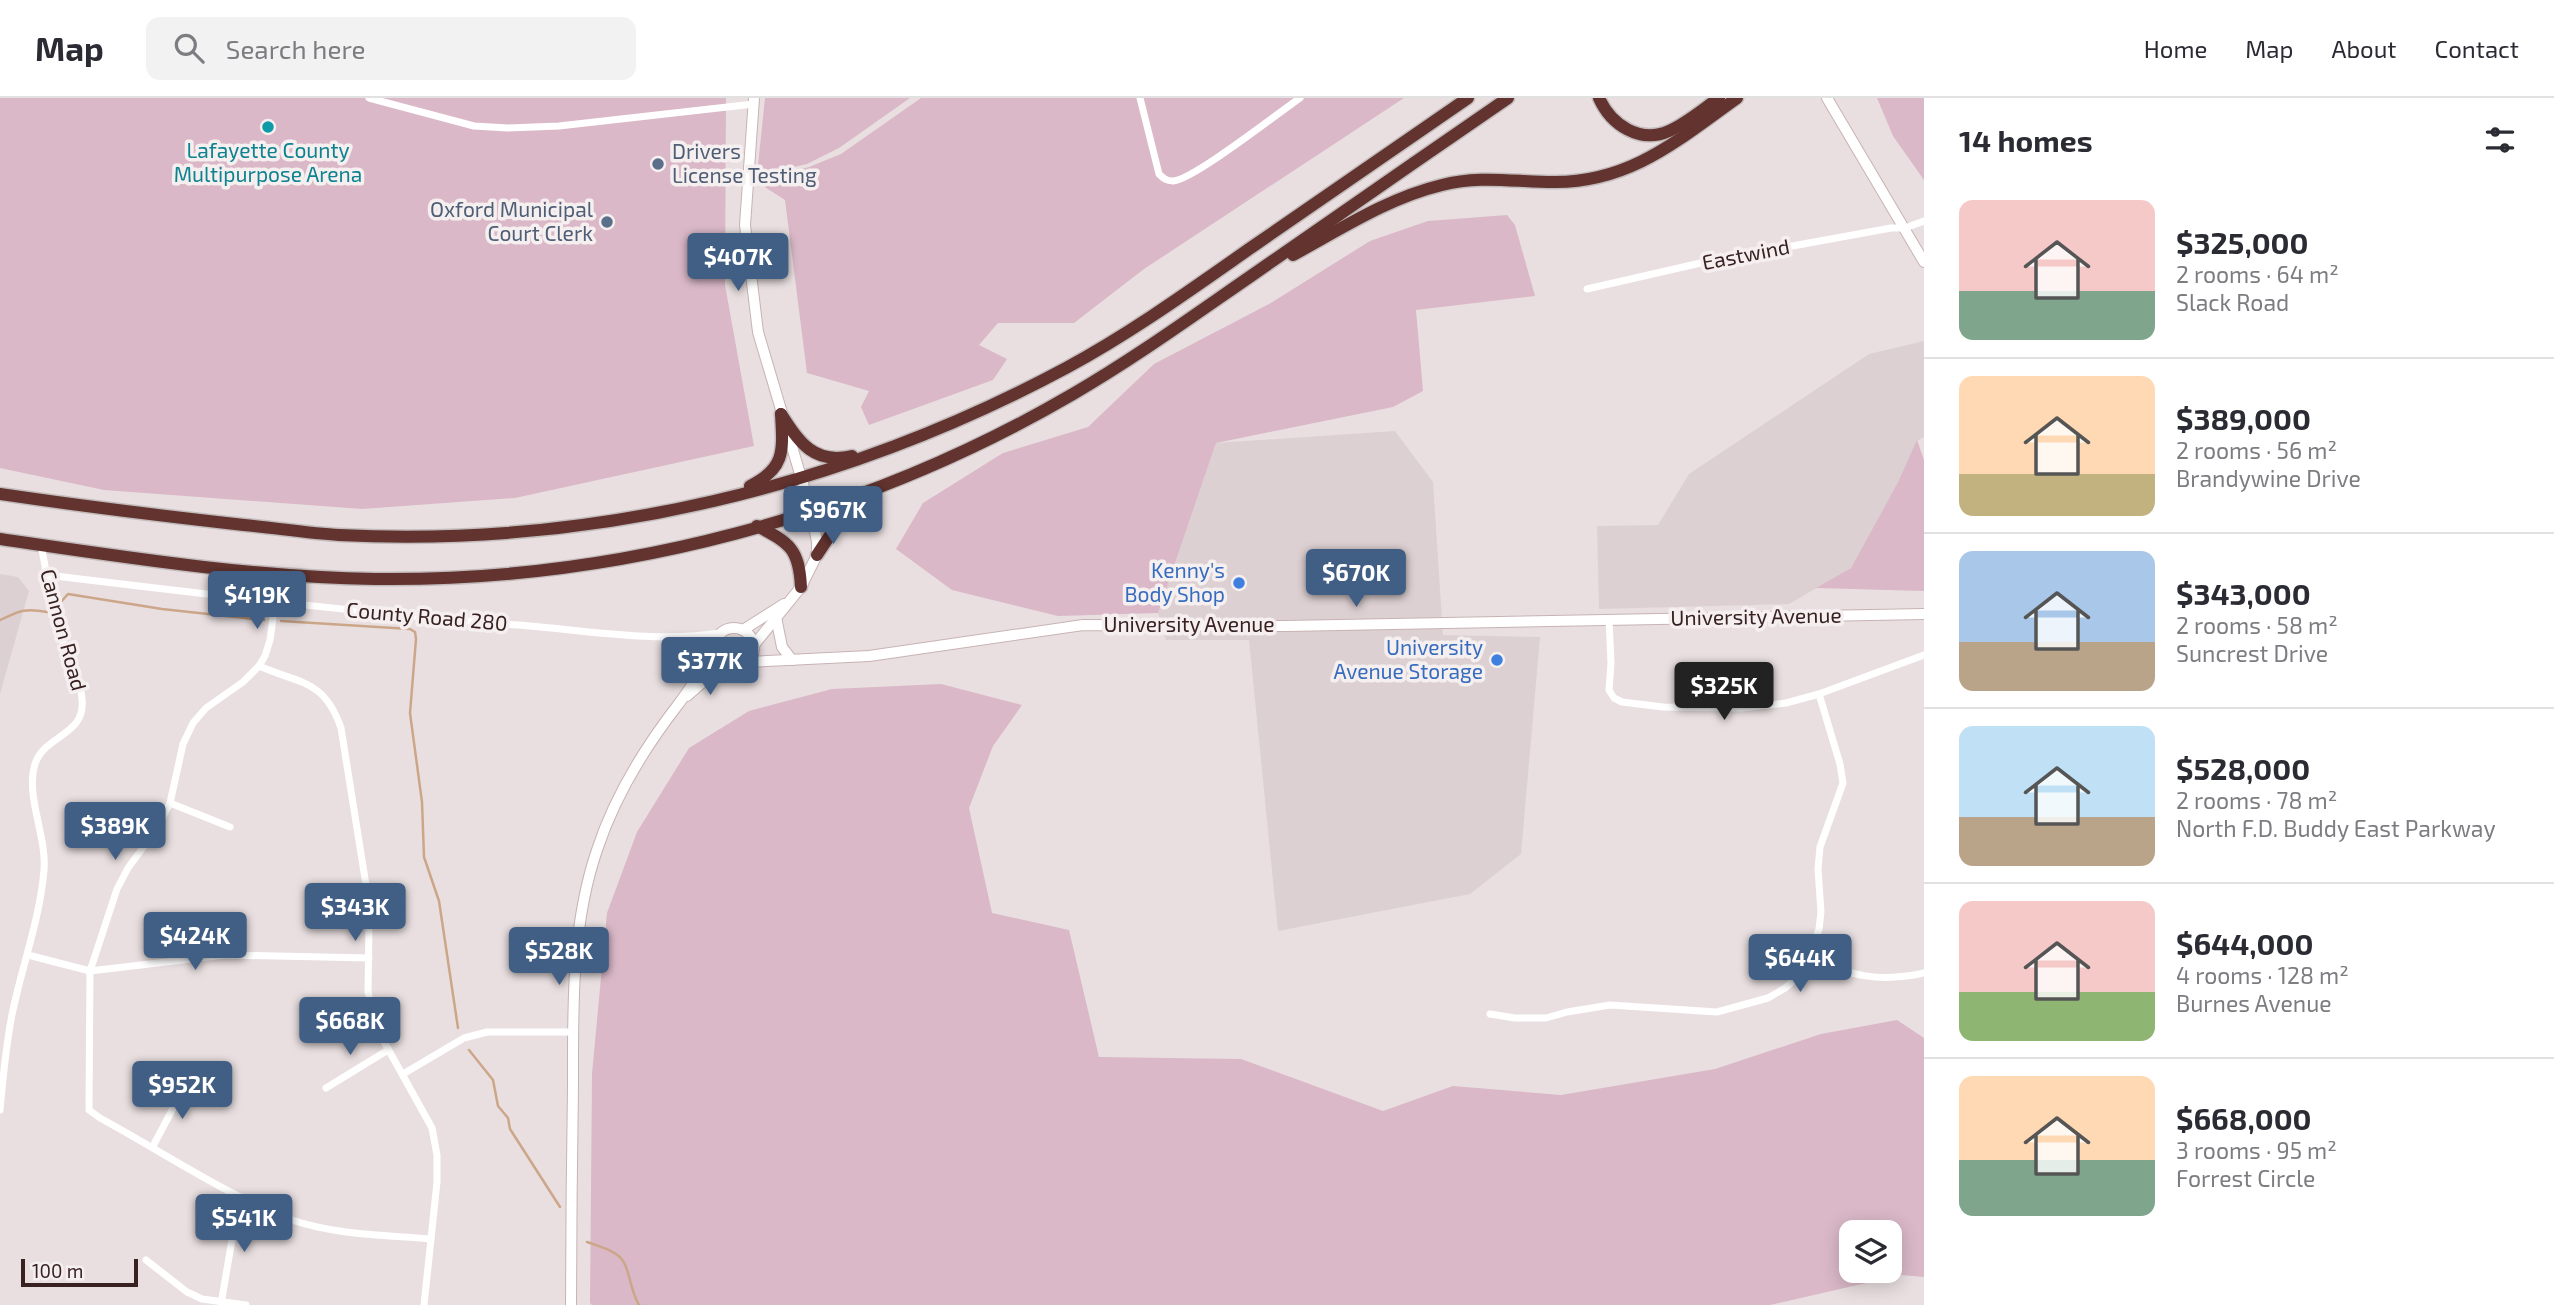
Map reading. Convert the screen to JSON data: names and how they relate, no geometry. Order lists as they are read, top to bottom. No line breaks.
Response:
{"streets":{"main road":["University Avenue"],"street":["Eastwind","County Road 280","Cannon Road"]},"crossings":[["County Road 280","Cannon Road"]],"places":["Lafayette County Multipurpose Arena","Drivers License Testing","Oxford Municipal Court Clerk","Kenny's Body Shop","University Avenue Storage"],"scale_bar":"100 m","page":{"header":"Map","search":"Search here","nav":["Home","Map","About","Contact"],"heading":"14 homes","list":[{"name":"$325,000","note":"2 rooms · 64 m² · Slack Road"},{"name":"$389,000","note":"2 rooms · 56 m² · Brandywine Drive"},{"name":"$343,000","note":"2 rooms · 58 m² · Suncrest Drive"},{"name":"$528,000","note":"2 rooms · 78 m² · North F.D. Buddy East Parkway"},{"name":"$644,000","note":"4 rooms · 128 m² · Burnes Avenue"},{"name":"$668,000","note":"3 rooms · 95 m² · Forrest Circle"}],"price":["$407K","$967K","$670K","$419K","$377K","$325K","$389K","$343K","$424K","$528K","$644K","$668K","$952K","$541K"],"scale":"100 m"}}
